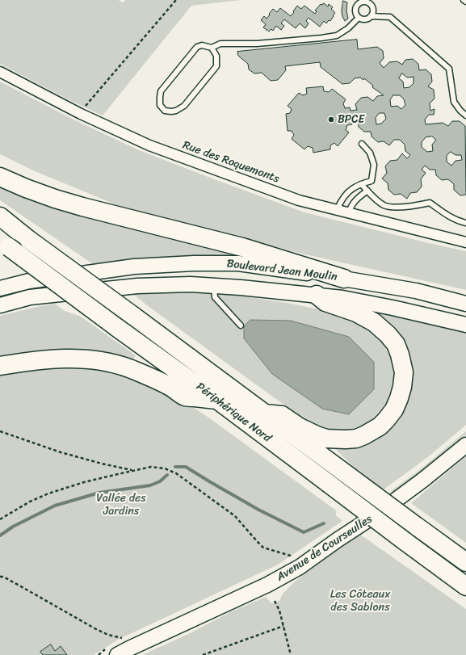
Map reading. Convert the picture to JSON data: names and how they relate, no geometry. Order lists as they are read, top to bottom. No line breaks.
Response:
{"streets":{"highway":["Périphérique Nord"],"main road":["Boulevard Jean Moulin","Avenue de Courseulles"],"street":["Rue des Roquemonts"]},"parks":["Vallée des Jardins","Les Côteaux des Sablons"],"places":["BPCE"]}
